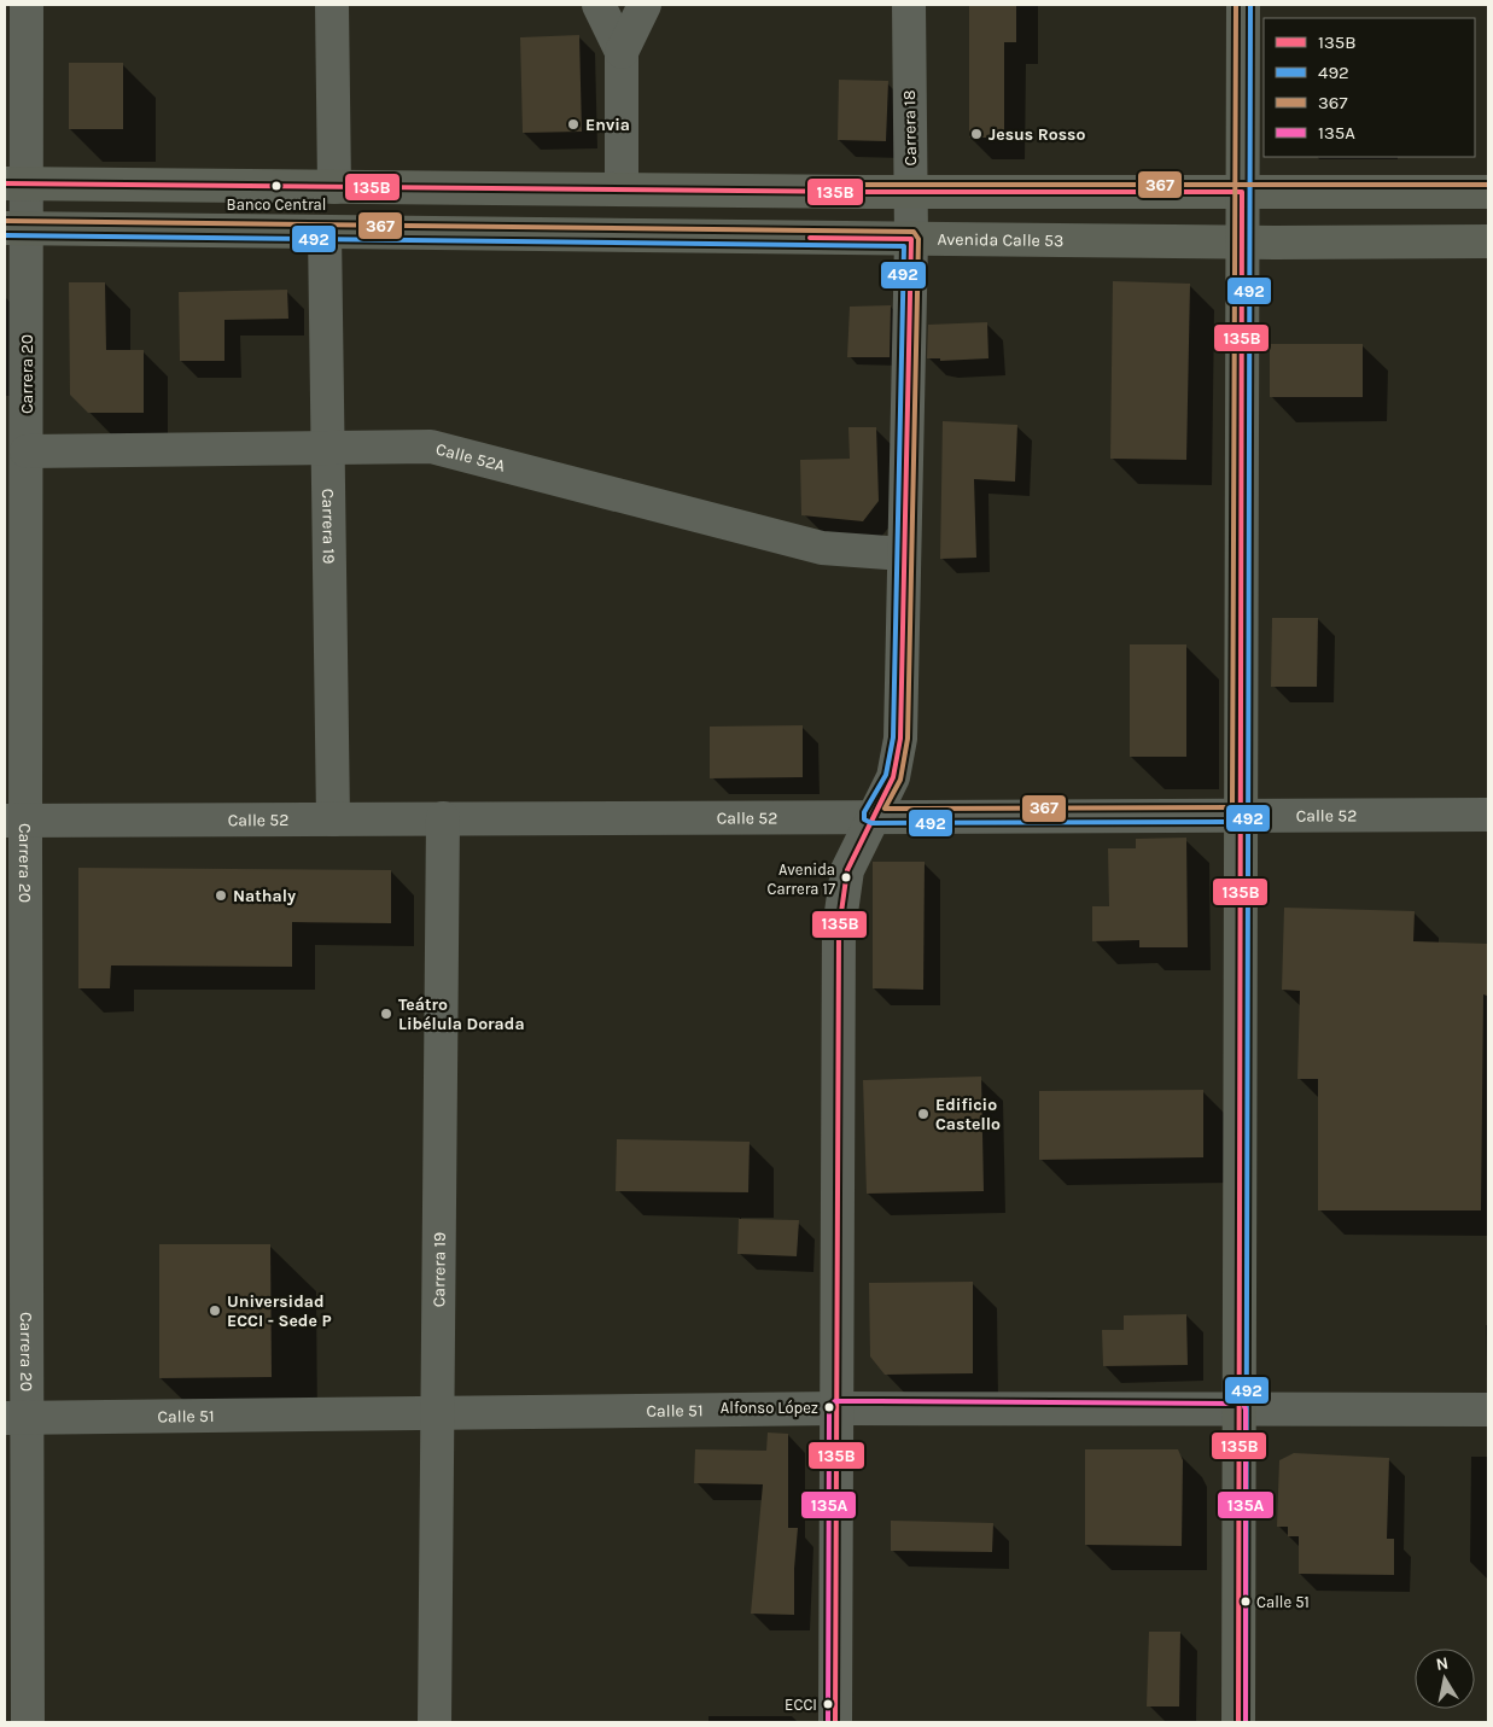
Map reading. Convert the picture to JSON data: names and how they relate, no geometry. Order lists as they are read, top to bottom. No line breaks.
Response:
{"streets":{"main road":["Avenida Calle 53"],"street":["Carrera 18","Carrera 20","Calle 52A","Carrera 19","Calle 52","Calle 51"]},"crossings":[["Carrera 18","Avenida Calle 53"],["Carrera 18","Calle 52A"],["Carrera 18","Calle 52"],["Carrera 18","Calle 51"],["Avenida Calle 53","Carrera 20"],["Avenida Calle 53","Carrera 19"],["Carrera 20","Calle 52A"],["Carrera 20","Calle 52"],["Carrera 20","Calle 51"],["Calle 52A","Carrera 19"],["Carrera 19","Calle 52"],["Carrera 19","Calle 51"]],"places":["Envia","Jesus Rosso","Banco Central","Avenida Carrera 17","Nathaly","Teátro Libélula Dorada","Edificio Castello","Universidad ECCI - Sede P","Alfonso López","Calle 51","ECCI"],"lines":["transit line 492","transit line 367","transit line 135B","transit line 135A"],"legend":["135B","492","367","135A"],"north":"top"}
